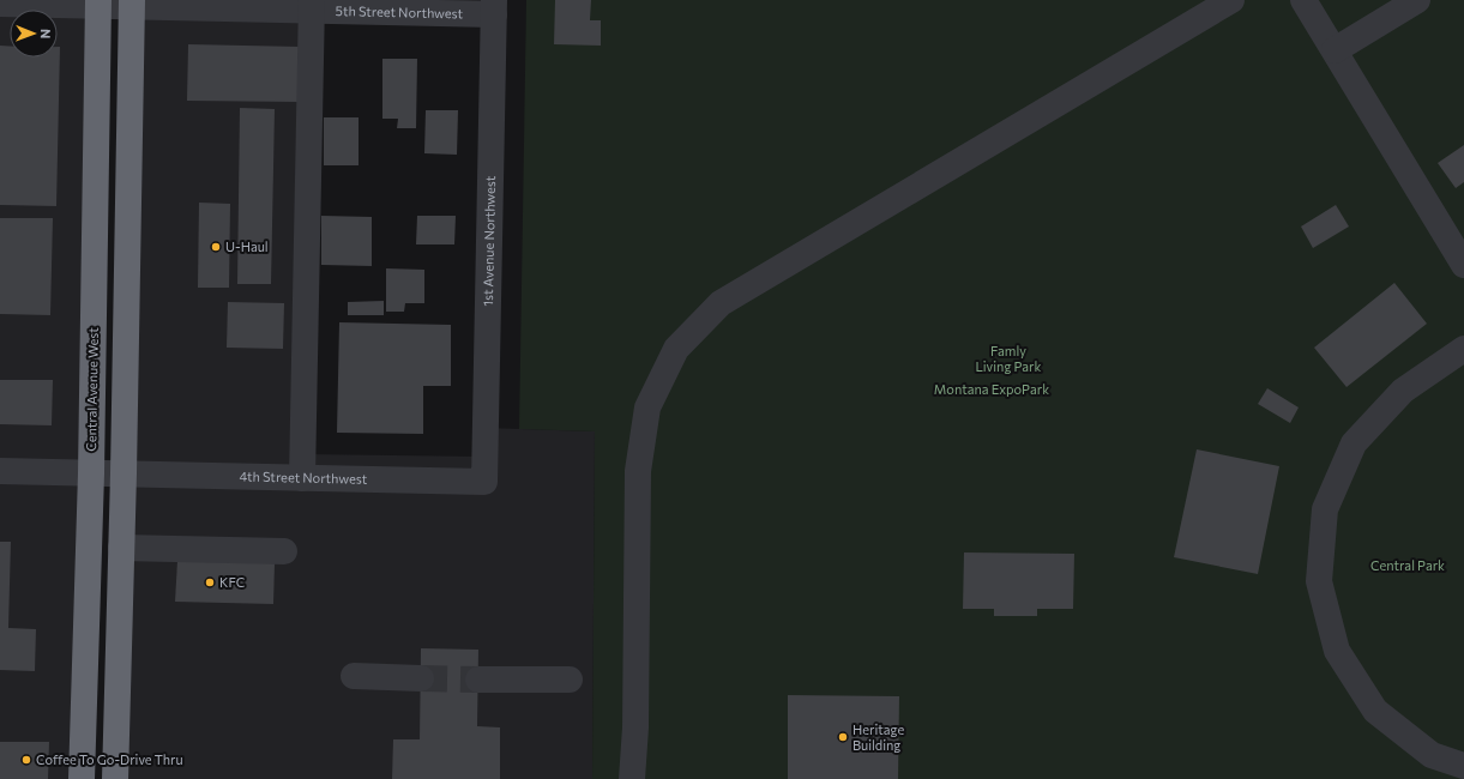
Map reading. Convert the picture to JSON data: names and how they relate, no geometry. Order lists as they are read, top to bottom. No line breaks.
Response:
{"streets":{"highway":["Central Avenue West"],"street":["5th Street Northwest","1st Avenue Northwest","4th Street Northwest"]},"crossings":[["5th Street Northwest","1st Avenue Northwest"],["5th Street Northwest","Central Avenue West"],["1st Avenue Northwest","4th Street Northwest"],["Central Avenue West","4th Street Northwest"]],"parks":["Famly Living Park","Montana ExpoPark","Central Park"],"places":["U-Haul","KFC","Heritage Building","Coffee To Go-Drive Thru"],"north":"right"}
